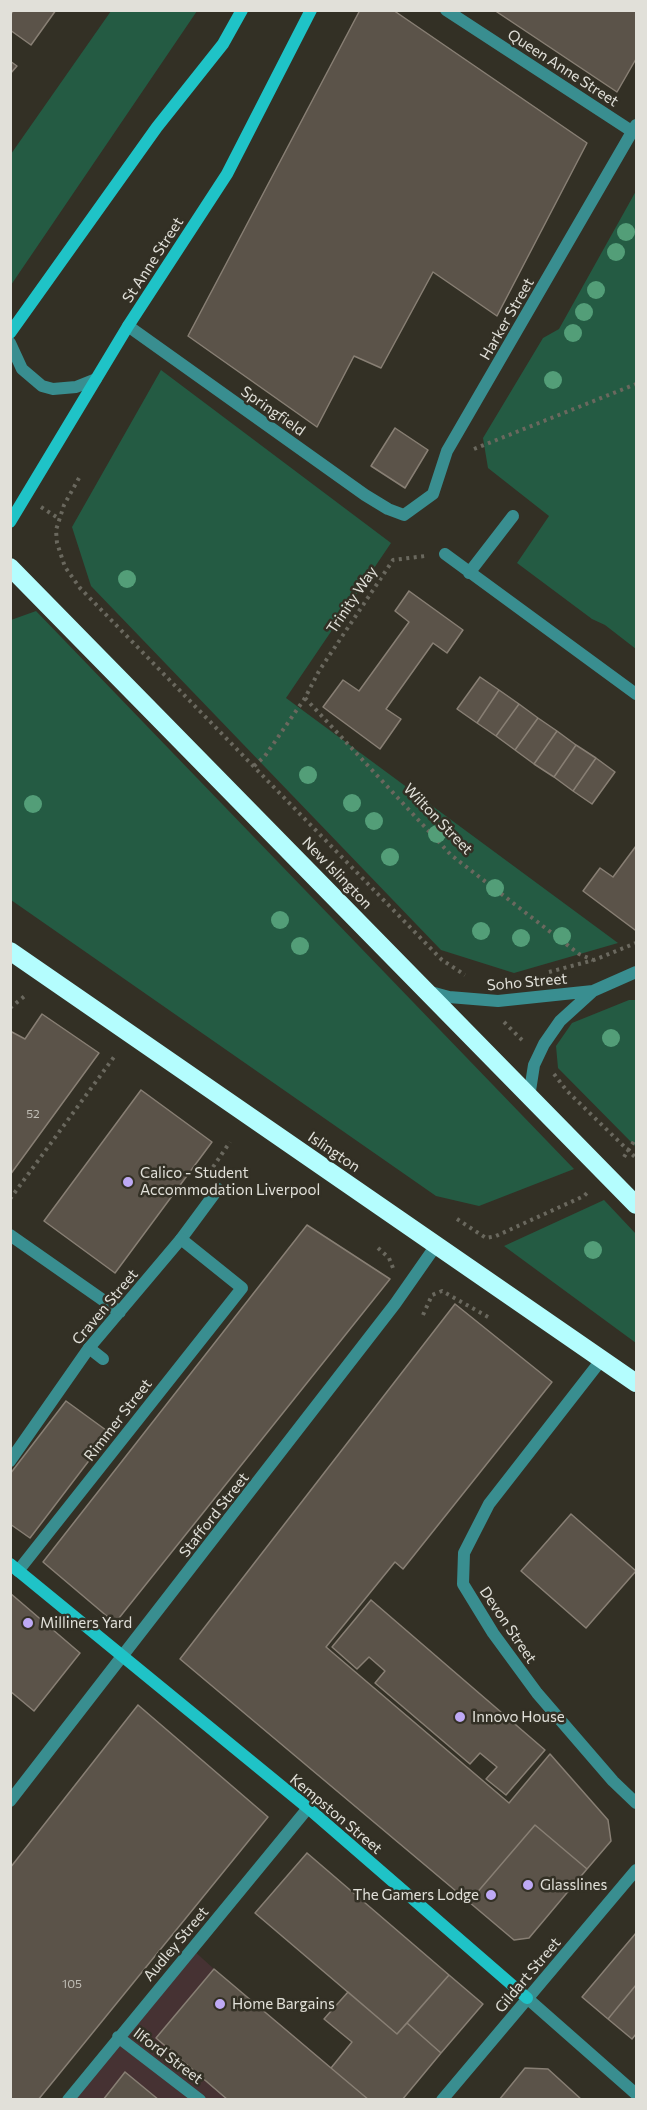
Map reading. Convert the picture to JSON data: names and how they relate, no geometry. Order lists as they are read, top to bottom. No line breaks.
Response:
{"streets":{"highway":["New Islington","Islington"],"main road":["St Anne Street","Kempston Street"],"street":["Queen Anne Street","Harker Street","Springfield","Soho Street","Craven Street","Rimmer Street","Stafford Street","Devon Street","Audley Street","Gildart Street","Ilford Street"],"path":["Trinity Way","Wilton Street"]},"crossings":[["Queen Anne Street","Harker Street"],["St Anne Street","Springfield"],["Harker Street","Springfield"],["Trinity Way","Wilton Street"],["Wilton Street","Soho Street"],["New Islington","Soho Street"],["Islington","Stafford Street"],["Islington","Devon Street"],["Craven Street","Rimmer Street"],["Rimmer Street","Kempston Street"],["Stafford Street","Kempston Street"],["Kempston Street","Audley Street"],["Kempston Street","Gildart Street"],["Audley Street","Ilford Street"]],"places":["Calico - Student Accommodation Liverpool","Milliners Yard","Innovo House","Glasslines","The Gamers Lodge","Home Bargains"],"house_numbers":["52","105"]}
